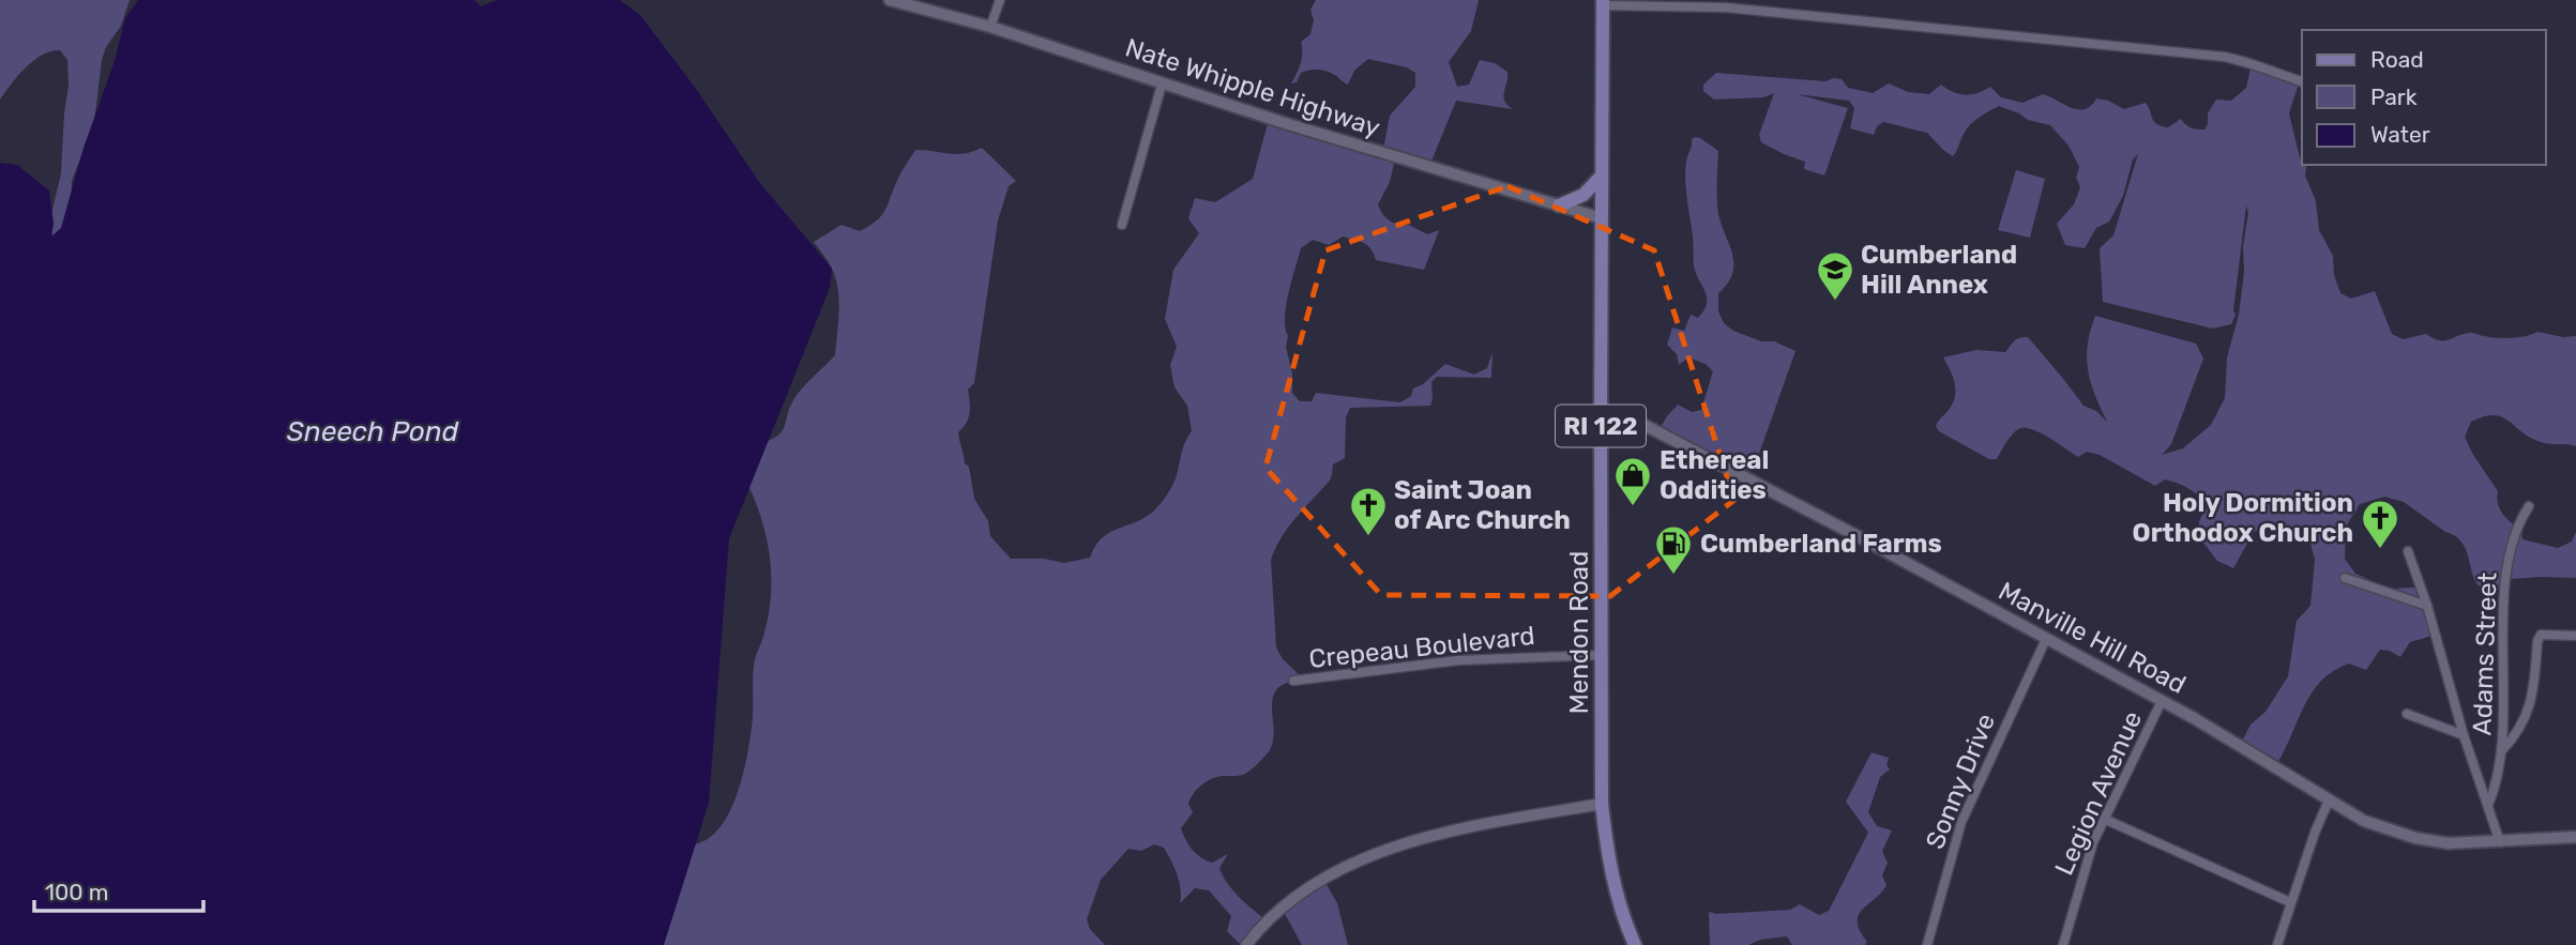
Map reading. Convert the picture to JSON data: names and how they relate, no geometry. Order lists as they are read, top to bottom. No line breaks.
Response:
{"streets":{"main road":["Nate Whipple Highway","RI 122","Mendon Road","Manville Hill Road"],"street":["Crepeau Boulevard","Adams Street","Sonny Drive","Legion Avenue"]},"crossings":[["Nate Whipple Highway","Mendon Road"],["Mendon Road","Manville Hill Road"],["Mendon Road","Crepeau Boulevard"],["Manville Hill Road","Sonny Drive"],["Manville Hill Road","Legion Avenue"]],"water":["Sneech Pond"],"places":{"school or university":["Cumberland Hill Annex"],"shop":["Ethereal Oddities"],"church":["Saint Joan of Arc Church","Holy Dormition Orthodox Church"],"fuel station":["Cumberland Farms"]},"legend":["Road","Park","Water"],"scale_bar":"100 m"}
